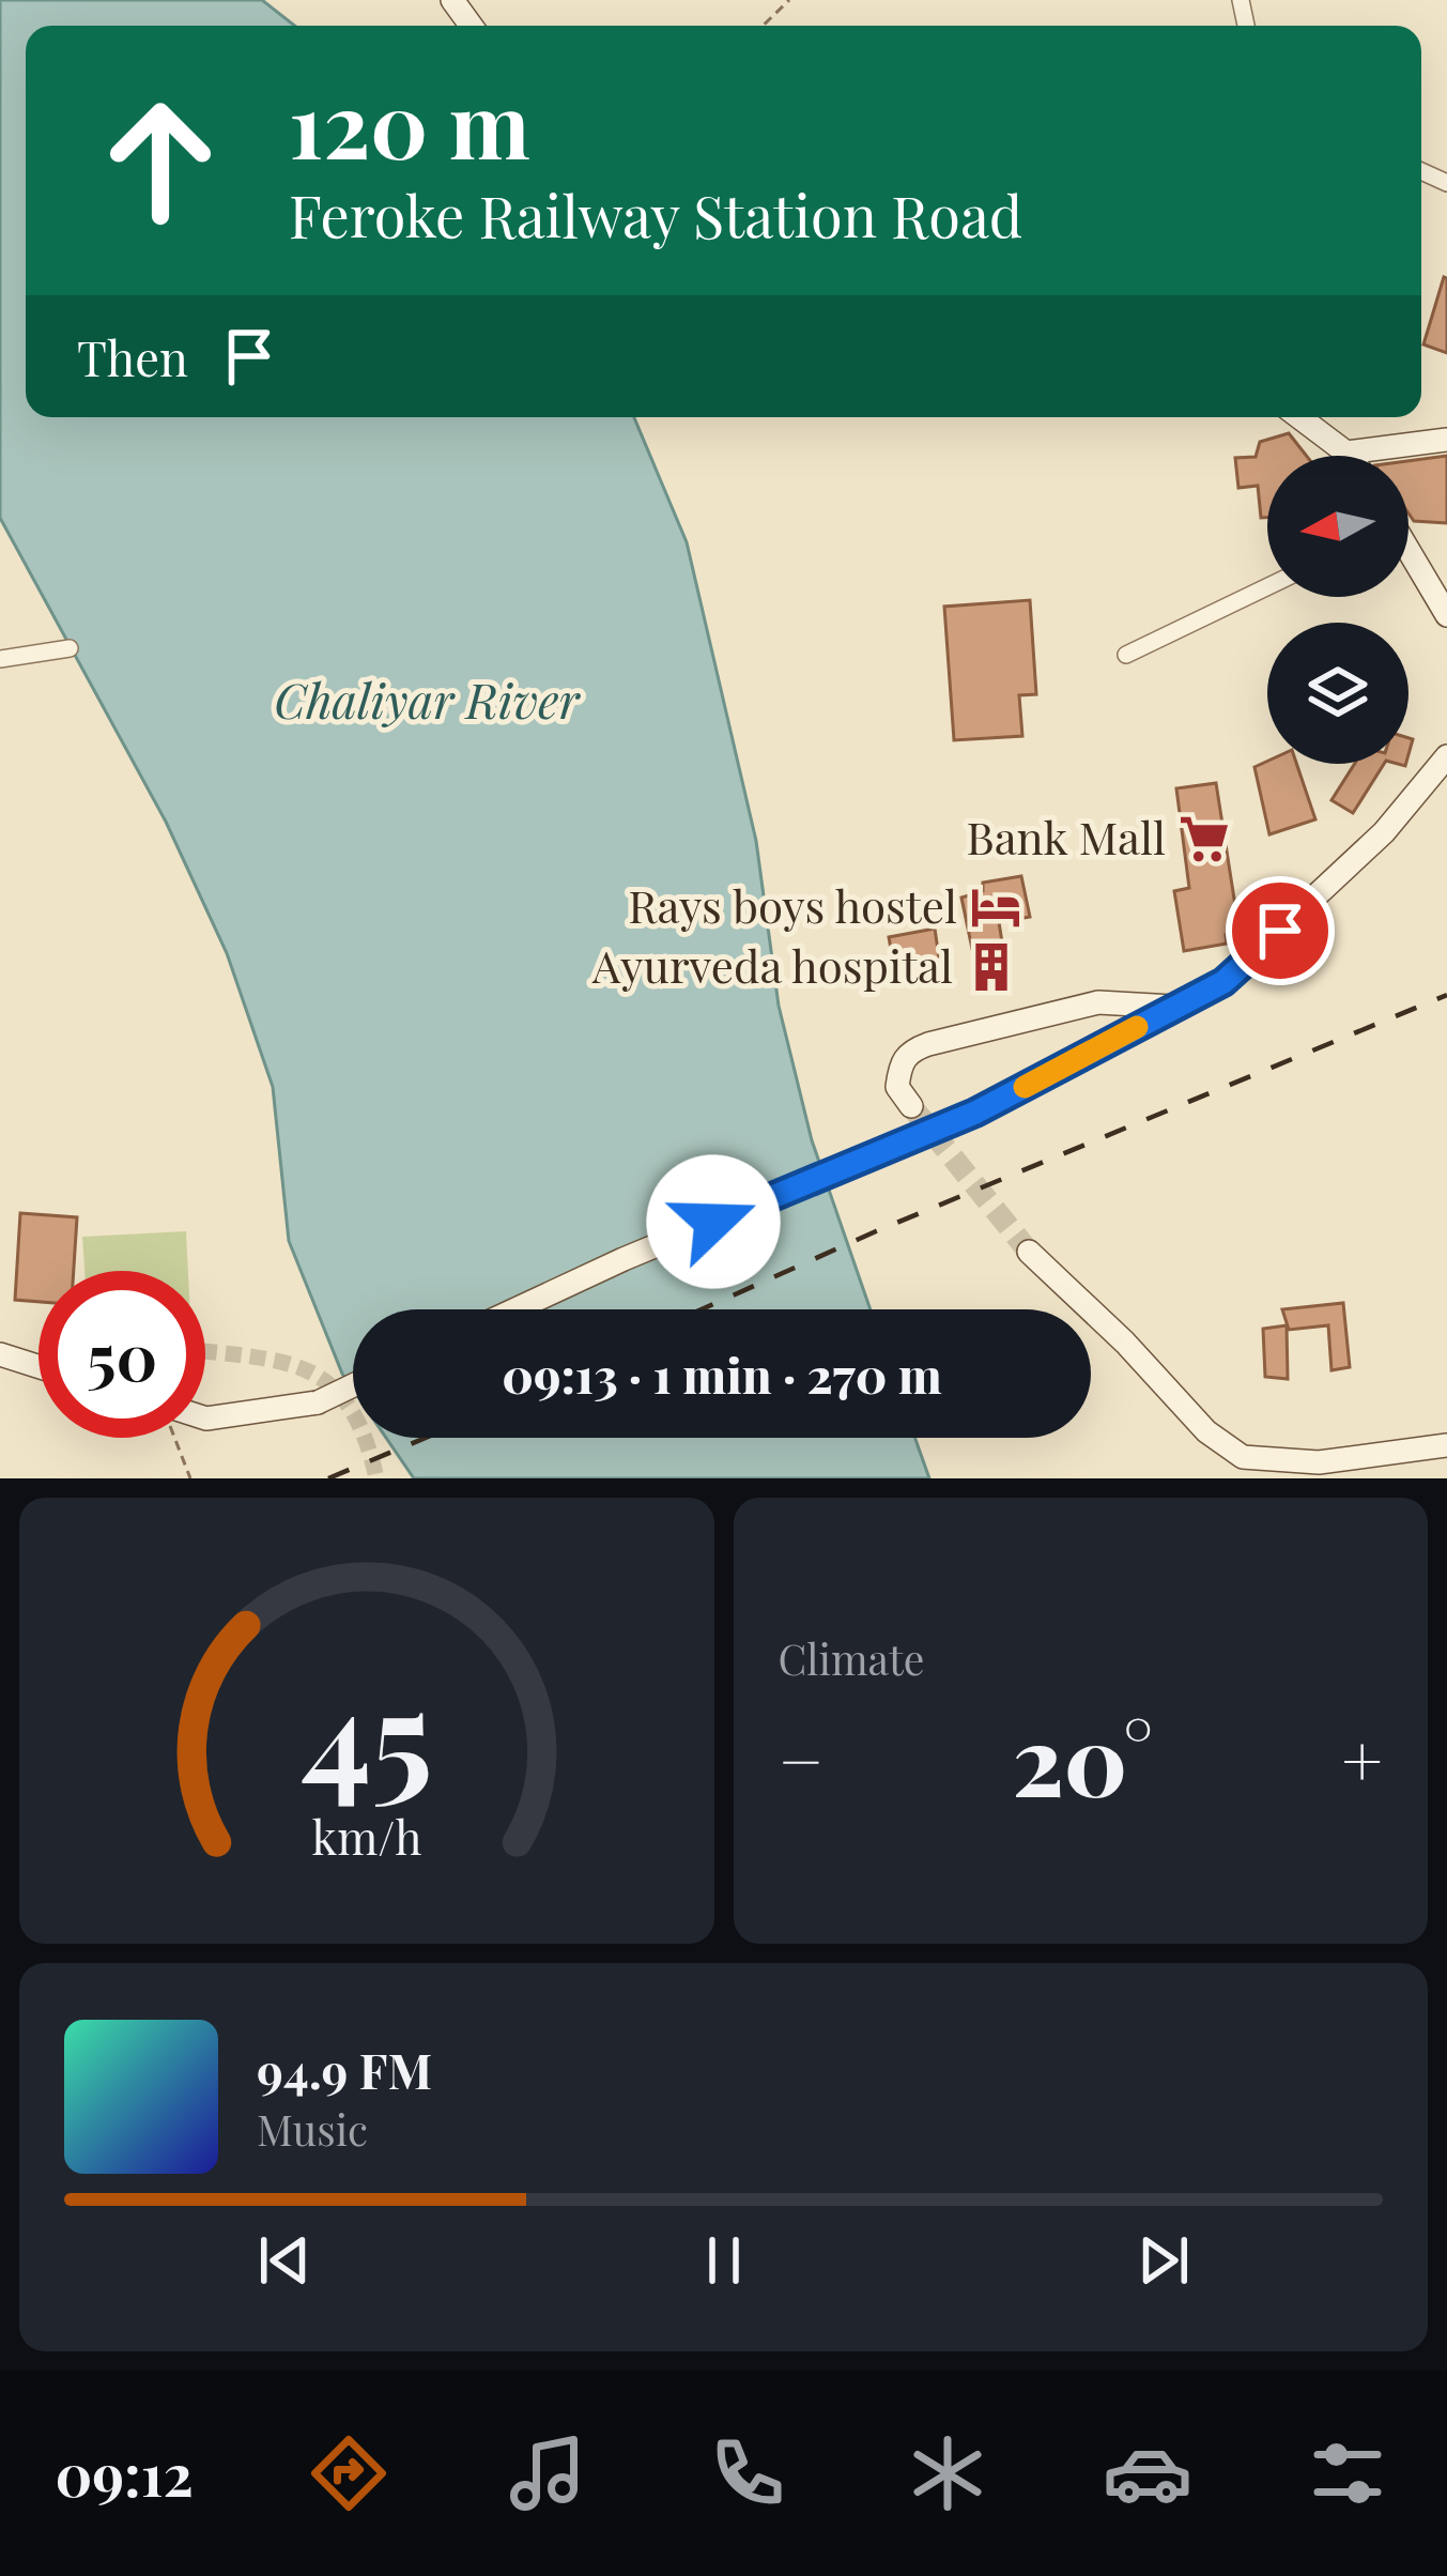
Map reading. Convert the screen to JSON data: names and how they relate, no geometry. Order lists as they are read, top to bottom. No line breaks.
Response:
{"water":["Chaliyar River"],"places":{"supermarket":["Bank Mall"],"hotel":["Rays boys hostel"],"building":["Ayurveda hospital"]},"north":"left","page":{"turn":["120 m","Feroke Railway Station Road"],"then":"Then","limit":"50","trip":"09:13 · 1 min · 270 m","tile":"Climate","heat":["−","20°","+"],"song":["94.9 FM","Music"],"tabs":"09:12","gauge":["45","km/h"]}}
